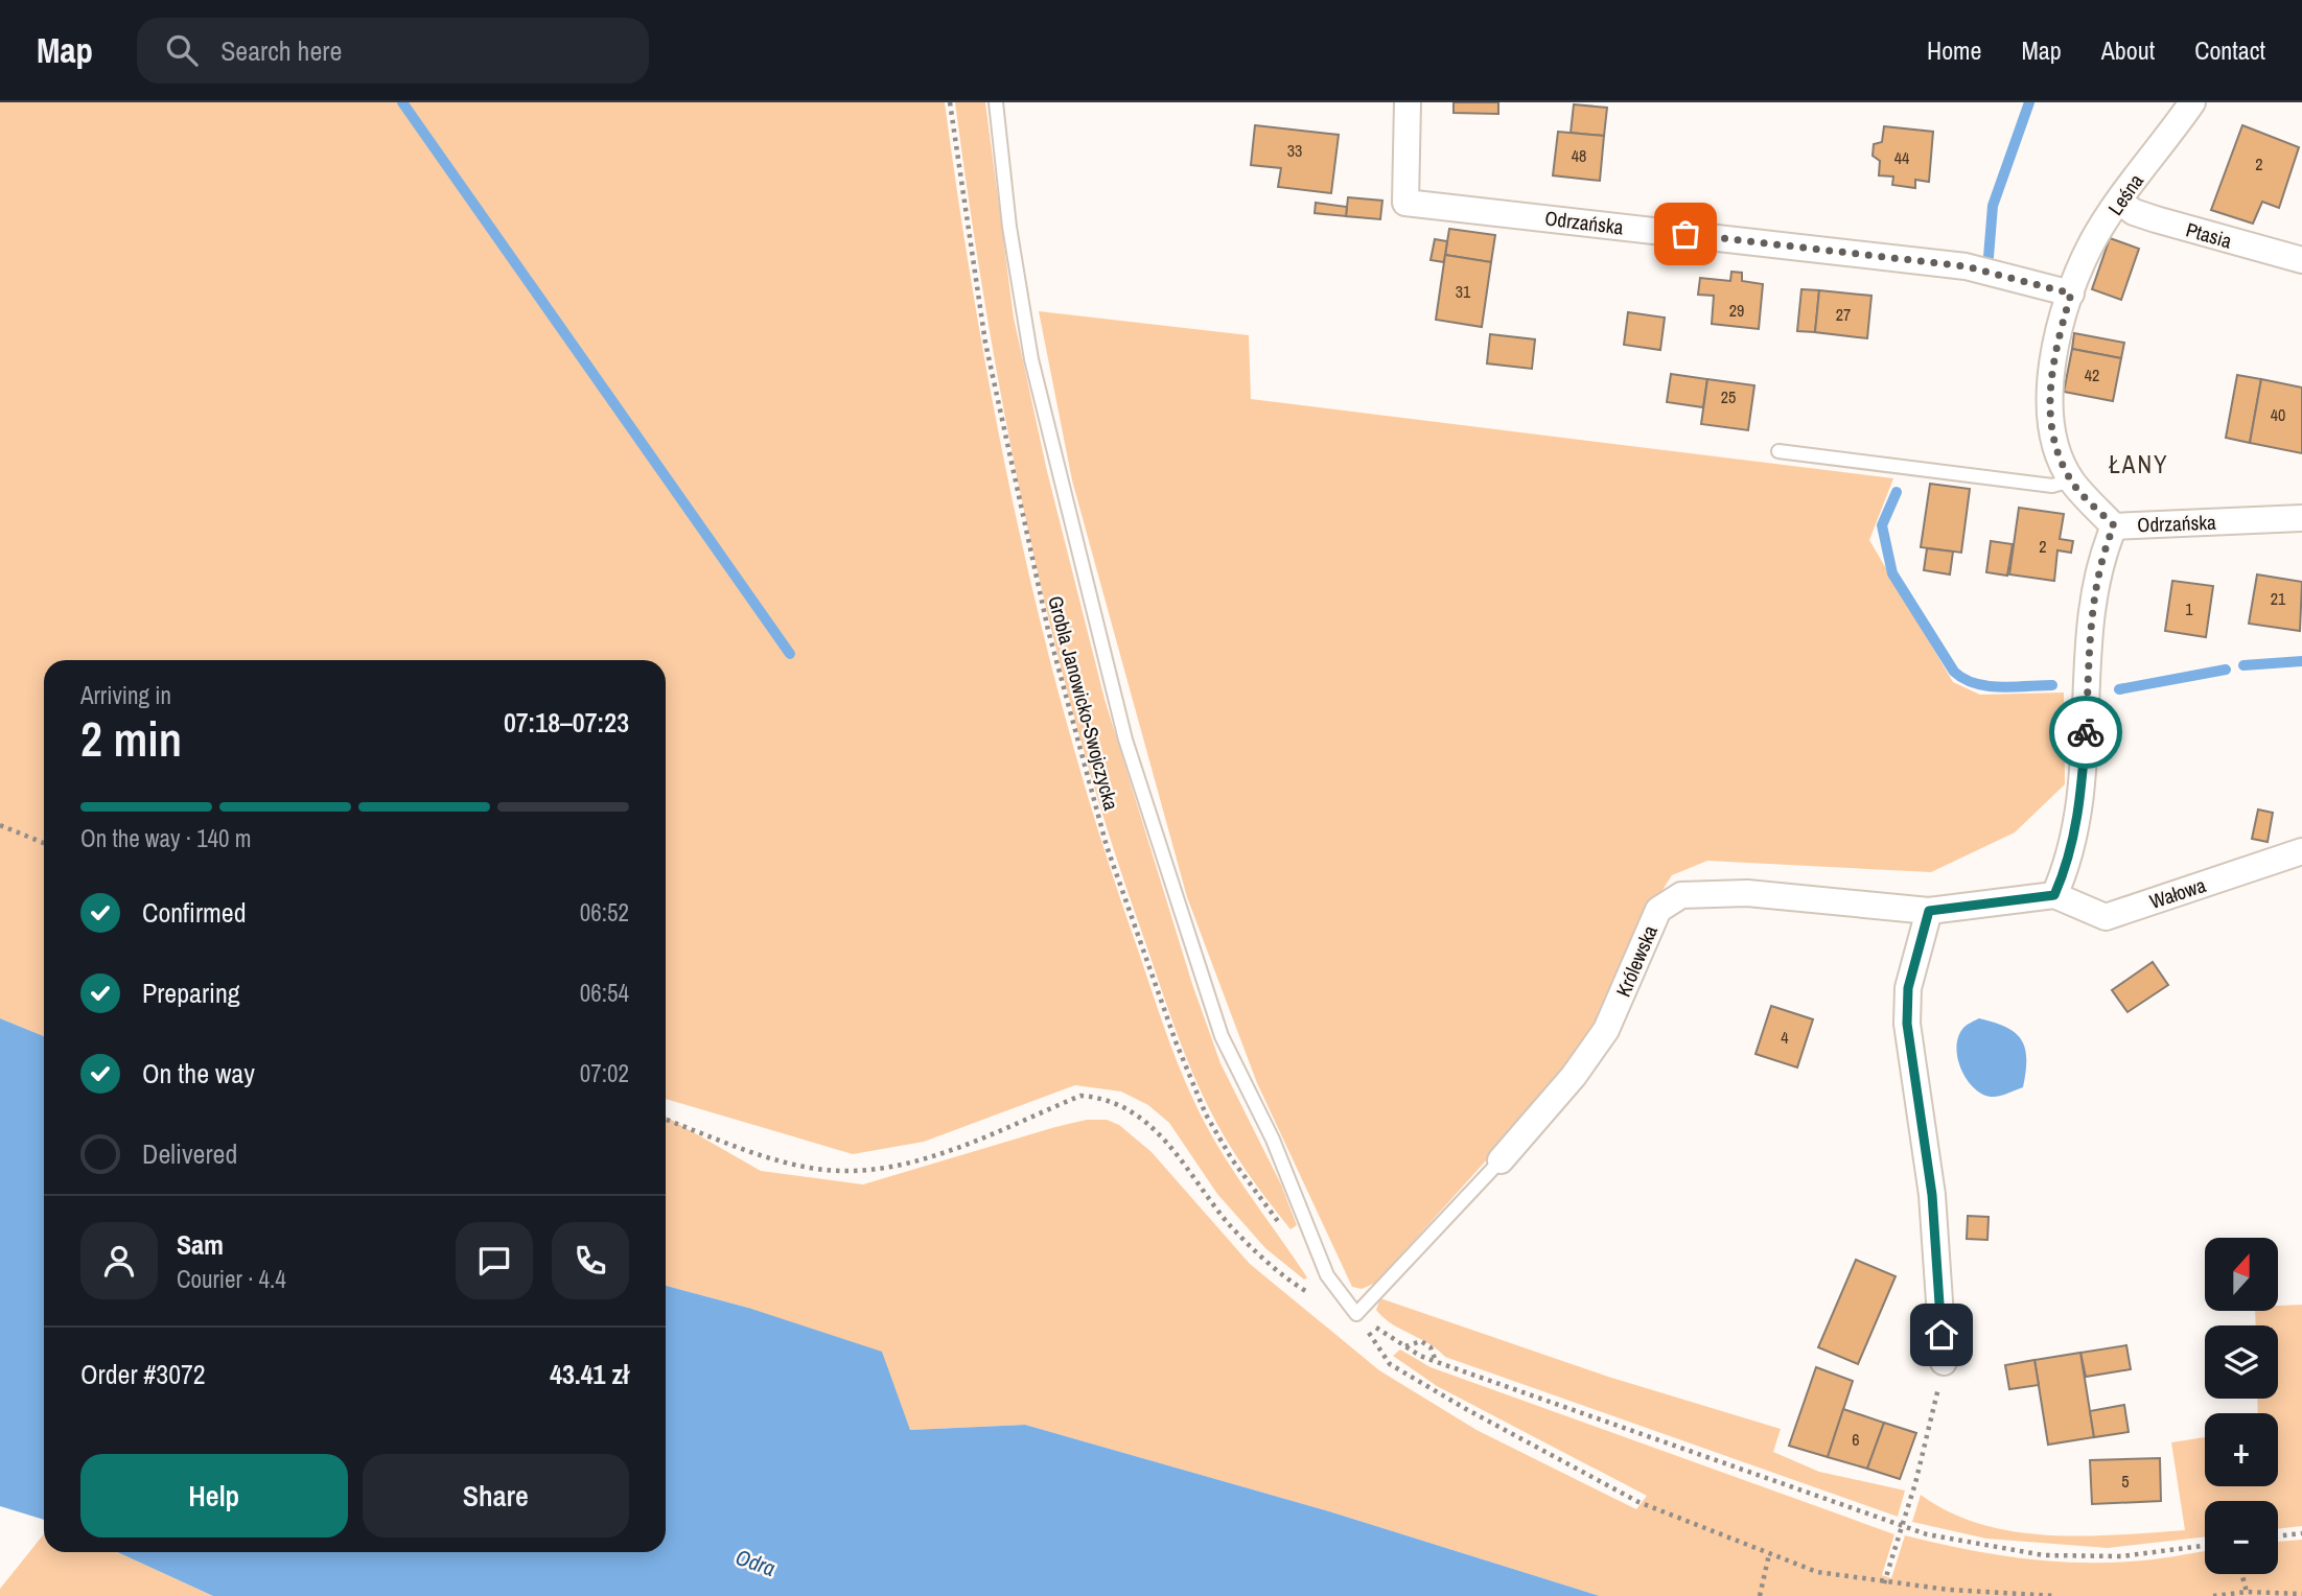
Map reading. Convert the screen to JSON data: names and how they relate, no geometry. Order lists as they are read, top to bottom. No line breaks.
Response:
{"streets":{"street":["Leśna","Odrzańska","Ptasia","Wałowa","Królewska"],"path":["Grobla Janowicko-Swojczycka"]},"crossings":[["Leśna","Odrzańska"],["Leśna","Ptasia"],["Wałowa","Królewska"]],"districts":["ŁANY"],"water":["Odra"],"house_numbers":["33","48","44","2","31","29","27","42","25","40","2","21","1","4","6","5"],"north":"top","page":{"header":"Map","search":"Search here","nav":["Home","Map","About","Contact"],"heading":["2 min","Arriving in","07:18–07:23"],"panel":["Sam","Courier · 4.4","Order #3072","43.41 zł"],"bar":"On the way · 140 m","list":[["Confirmed","06:52"],["Preparing","06:54"],["On the way","07:02"],"Delivered"],"map_buttons":["+","−"],"buttons":["Help","Share"]}}
